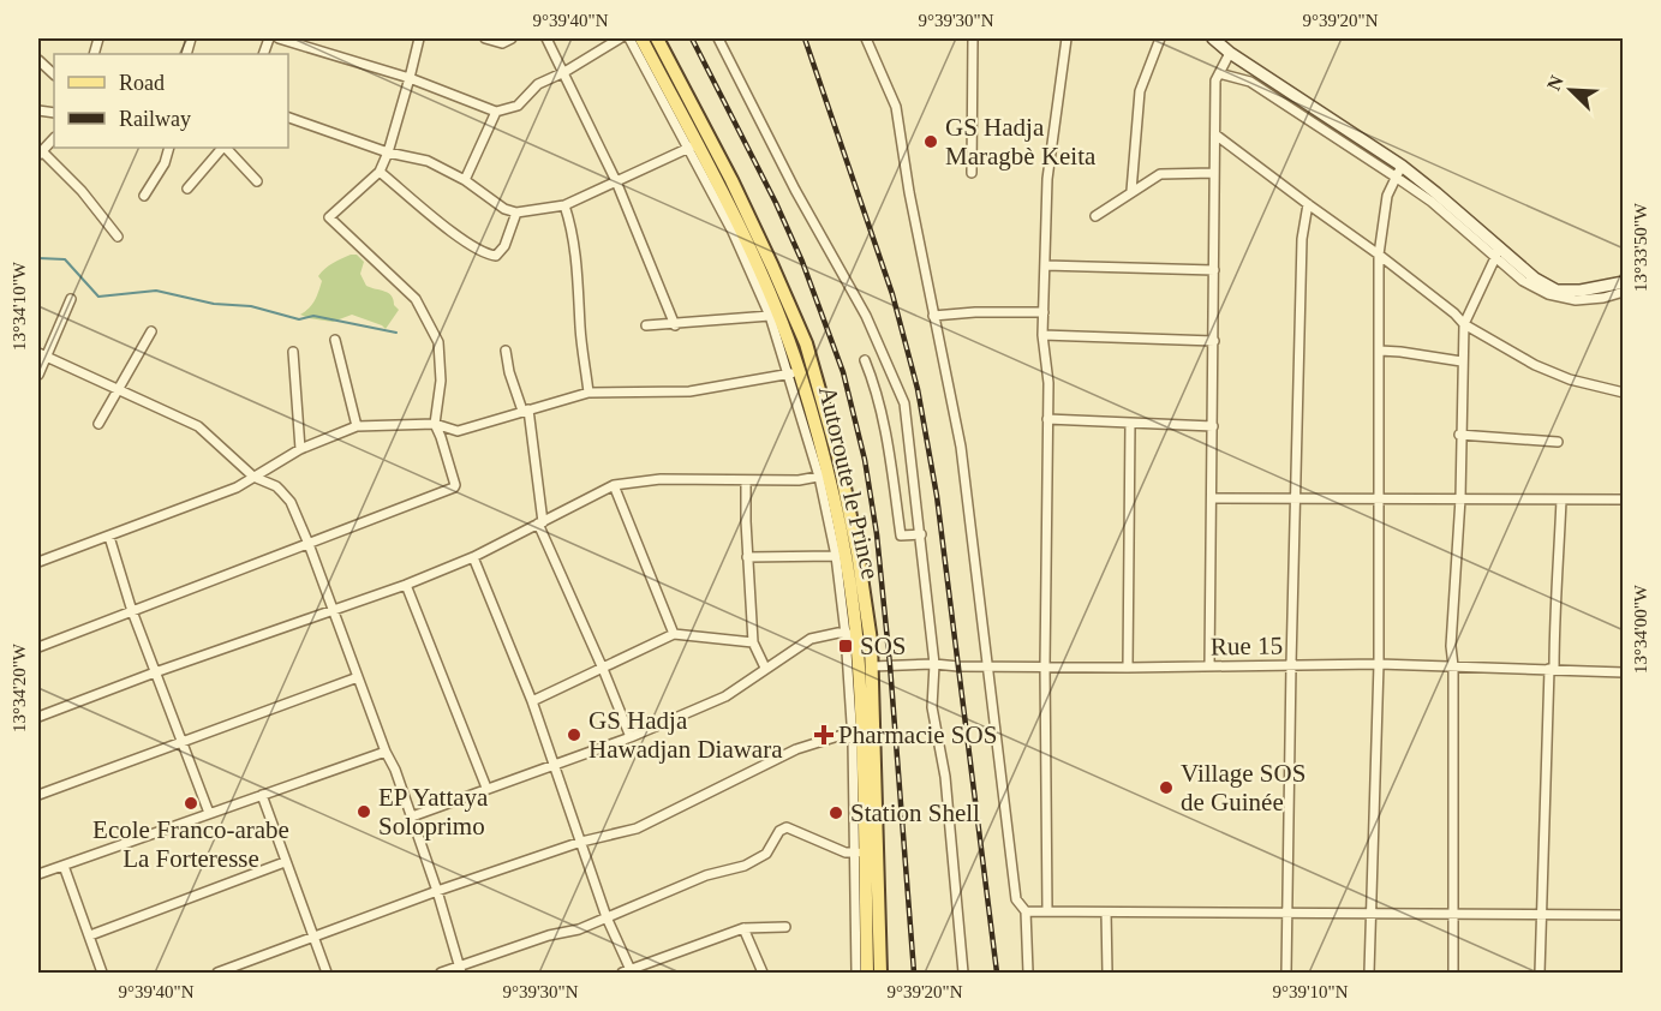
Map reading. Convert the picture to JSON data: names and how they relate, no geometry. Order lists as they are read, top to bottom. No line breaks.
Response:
{"streets":{"main road":["Autoroute le Prince"],"street":["Rue 15"]},"crossings":[["Autoroute le Prince","Rue 15"]],"places":{"other":["GS Hadja Maragbè Keita","GS Hadja Hawadjan Diawara","Village SOS de Guinée","Ecole Franco-arabe La Forteresse","EP Yattaya Soloprimo","Station Shell"],"transit":["SOS"],"health":["Pharmacie SOS"]},"legend":["Road","Railway"],"north":"top left","coordinates":["9°39'40\"N","9°39'30\"N","9°39'20\"N","13°33'50\"W","13°34'10\"W","13°34'00\"W","13°34'20\"W","9°39'10\"N"]}
